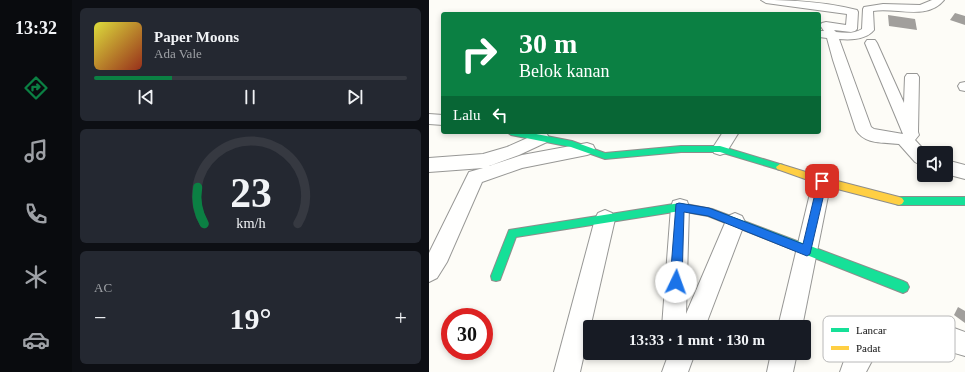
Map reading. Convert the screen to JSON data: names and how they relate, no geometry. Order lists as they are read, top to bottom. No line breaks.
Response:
{"legend":["Lancar","Padat"],"page":{"tabs":"13:32","turn":["30 m","Belok kanan"],"song":["Paper Moons","Ada Vale"],"then":"Lalu","tile":"AC","heat":["−","19°","+"],"limit":"30","trip":"13:33 · 1 mnt · 130 m","gauge":["23","km/h"]}}
